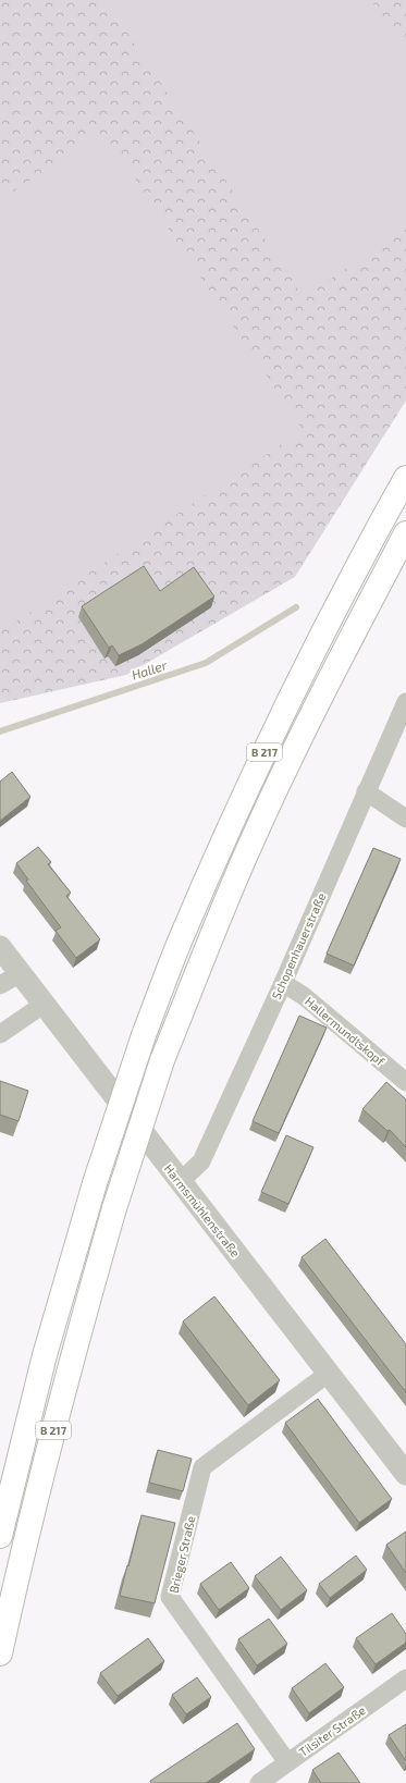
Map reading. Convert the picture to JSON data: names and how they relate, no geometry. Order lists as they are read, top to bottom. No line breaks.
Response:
{"streets":{"highway":["B 217"],"street":["Schopenhauerstraße","Hallermundtskopf","Harmsmühlenstraße","Brieger Straße","Tilsiter Straße"]},"crossings":[["Schopenhauerstraße","Hallermundtskopf"],["Schopenhauerstraße","Harmsmühlenstraße"],["Harmsmühlenstraße","Brieger Straße"],["Brieger Straße","Tilsiter Straße"]],"water":["Haller"]}
